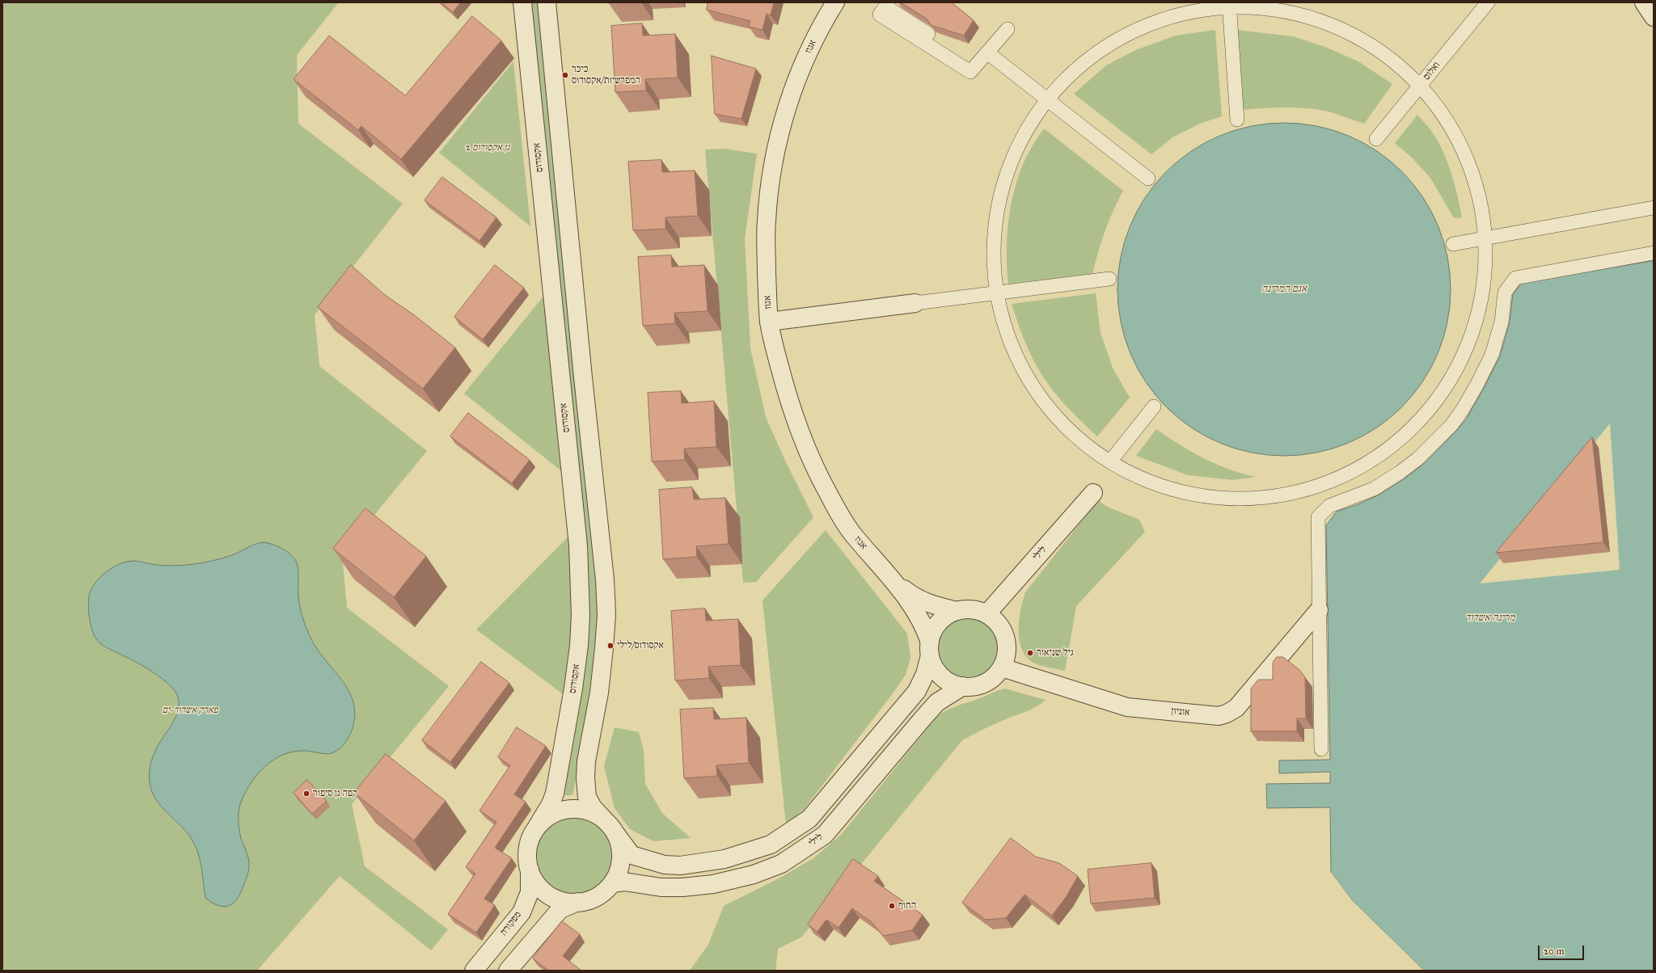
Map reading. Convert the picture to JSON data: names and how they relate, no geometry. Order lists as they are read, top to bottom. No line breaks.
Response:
{"streets":{"street":["אגוז","ואלוס","אקסודוס","לילי","אוניון","מפקורה"]},"crossings":[["אגוז","לילי"],["אגוז","אוניון"],["אקסודוס","לילי"],["אקסודוס","מפקורה"],["לילי","אוניון"],["לילי","מפקורה"]],"water":["אגם המרינה","מרינה אשדוד"],"parks":["גן אקסודוס 2","פארק אשדוד-ים"],"places":["כיכר המפרשיות/אקסודוס","אקסודוס/לילי","גיל שניאור","קפה גן סיפור","החוף"],"scale_bar":"20 m"}
